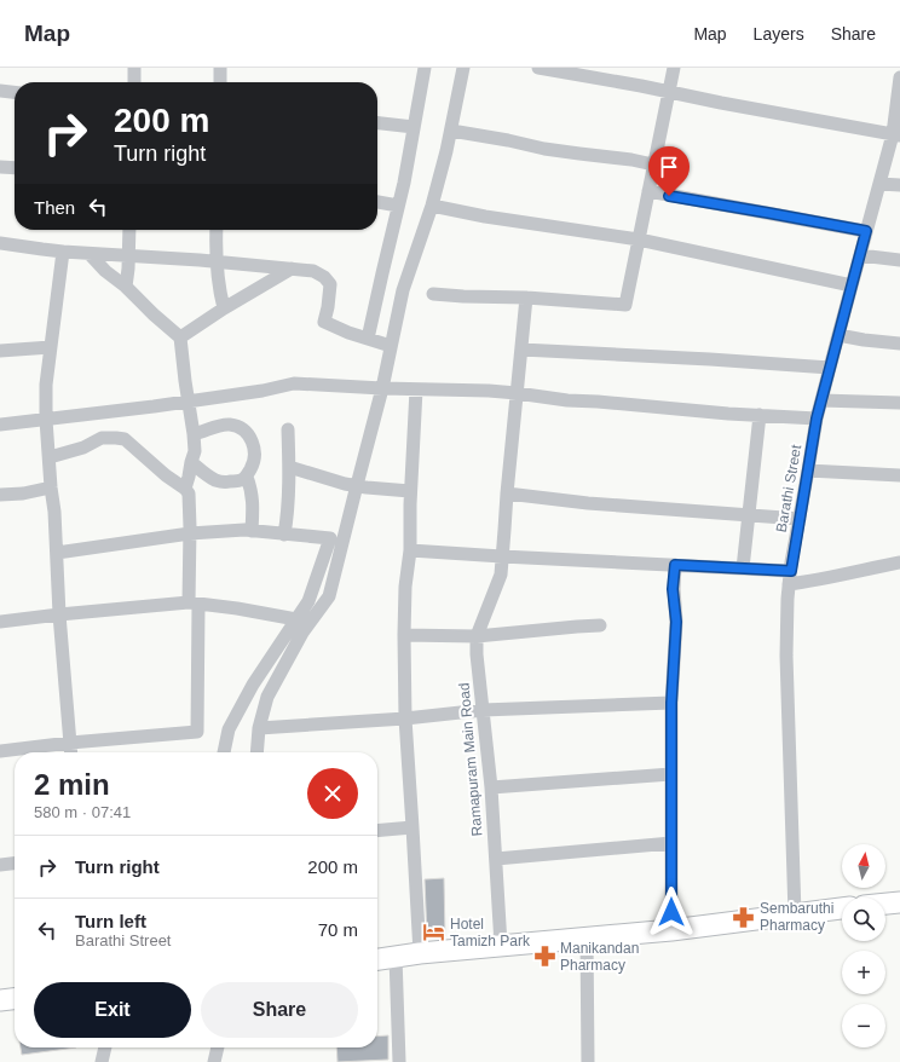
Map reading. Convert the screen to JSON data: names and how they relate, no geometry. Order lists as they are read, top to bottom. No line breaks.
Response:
{"streets":{"street":["Barathi Street","Ramapuram Main Road"]},"places":{"pharmacy":["Sembaruthi Pharmacy","Manikandan Pharmacy"],"hotel":["Hotel Tamizh Park"]},"north":"top","page":{"header":"Map","nav":["Map","Layers","Share"],"turn":["200 m","Turn right"],"then":"Then","heading":["2 min","580 m · 07:41"],"list":[{"name":"Turn right","value":"200 m"},{"name":"Turn left","note":"Barathi Street","value":"70 m"}],"map_buttons":["+","−"],"buttons":["Exit","Share"]}}
